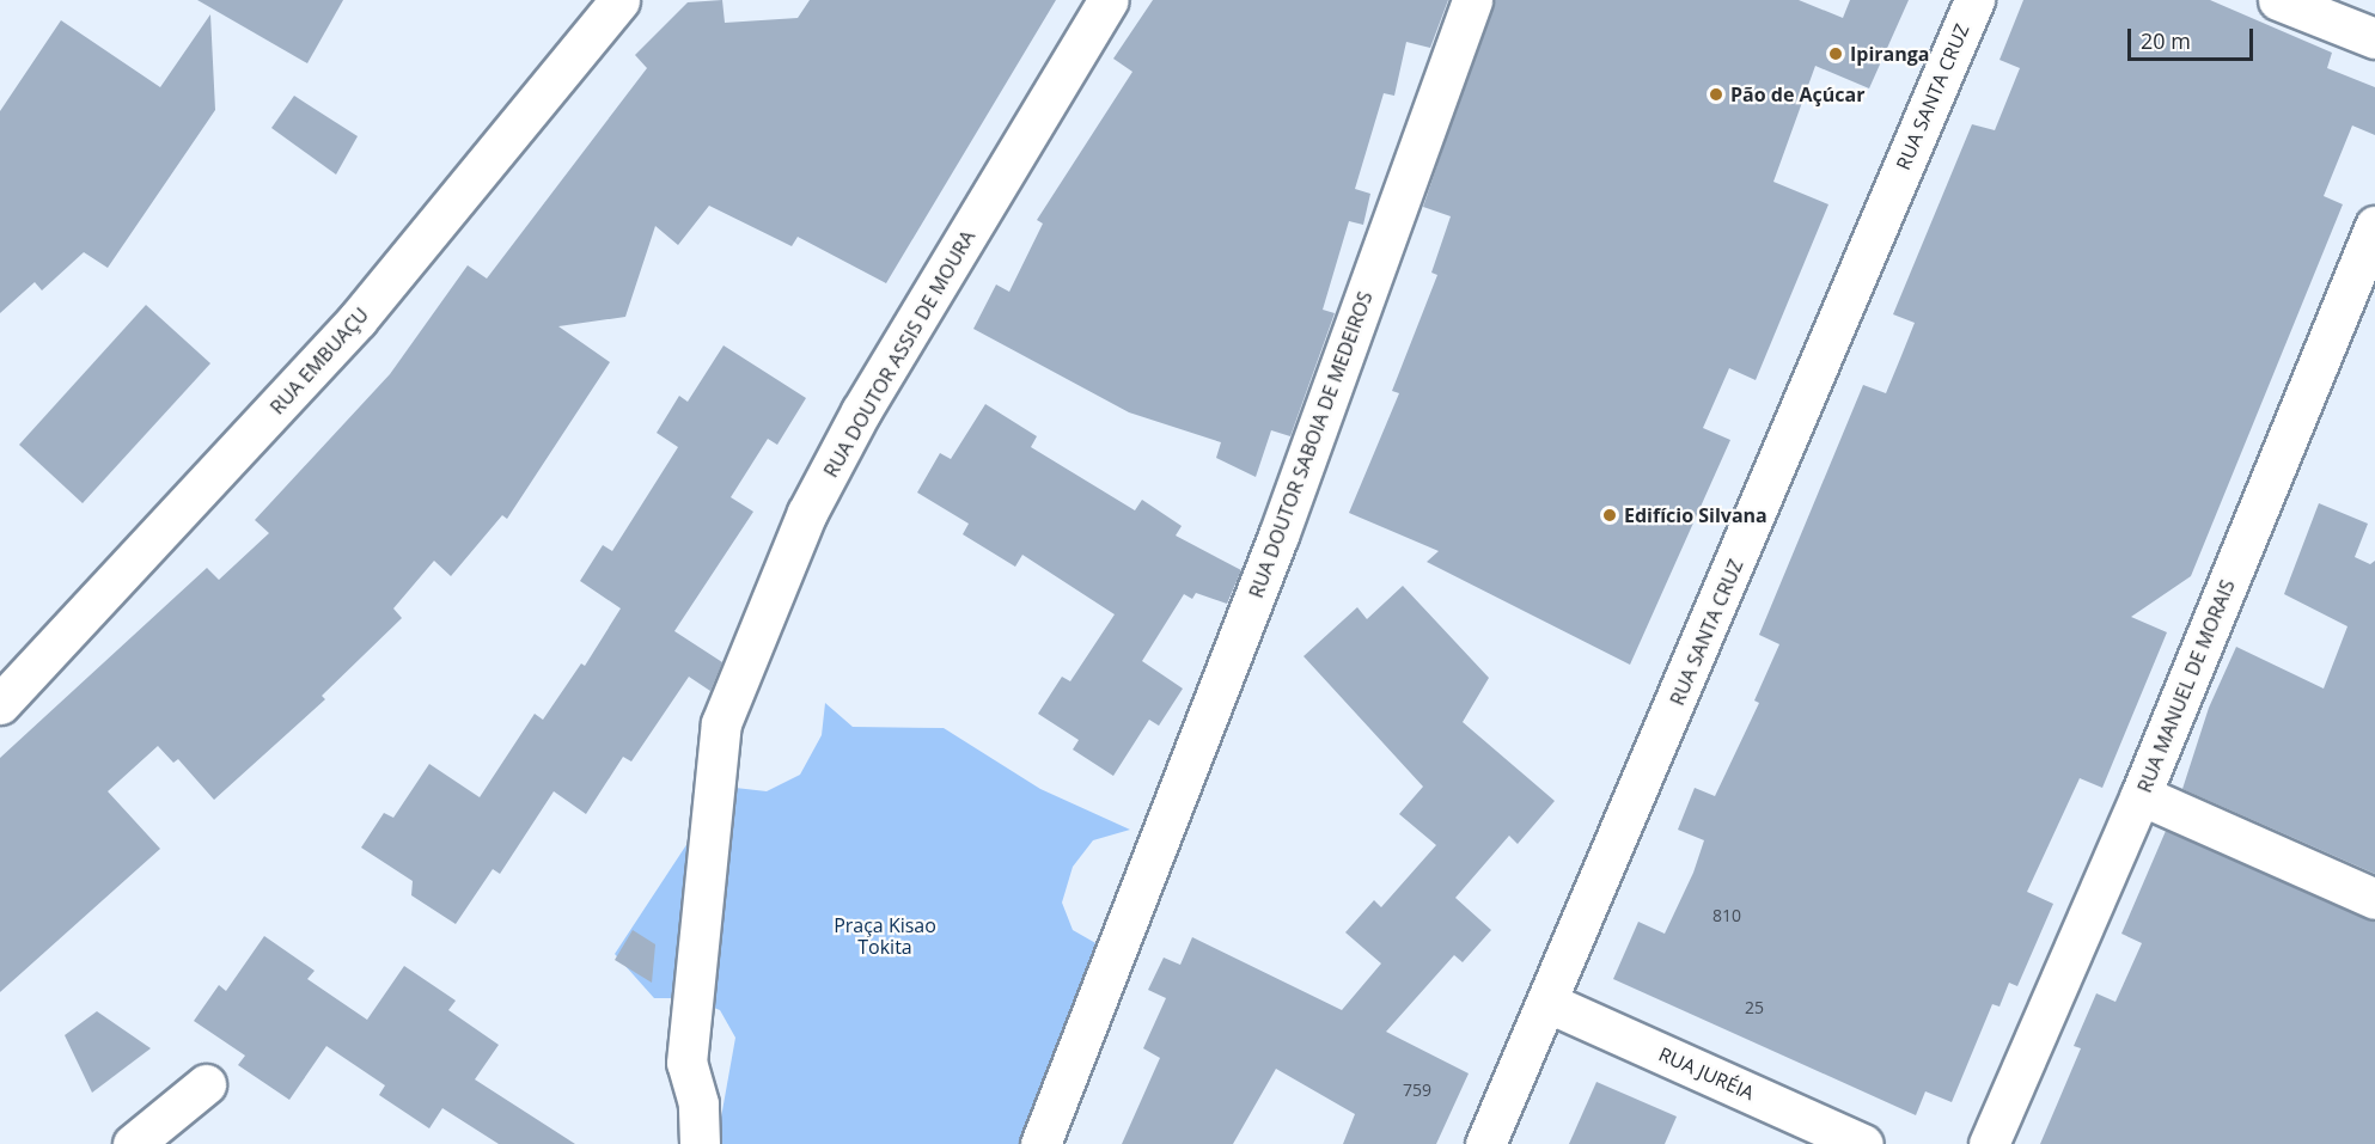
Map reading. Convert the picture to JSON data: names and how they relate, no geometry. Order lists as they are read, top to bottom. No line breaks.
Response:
{"streets":{"street":["RUA SANTA CRUZ","RUA DOUTOR ASSIS DE MOURA","RUA EMBUAÇU","RUA DOUTOR SABOIA DE MEDEIROS","RUA MANUEL DE MORAIS","RUA JURÉIA"]},"crossings":[["RUA SANTA CRUZ","RUA JURÉIA"]],"parks":["Praça Kisao Tokita"],"places":["Ipiranga","Pão de Açúcar","Edifício Silvana"],"house_numbers":["810","25","759"],"scale_bar":"20 m"}
